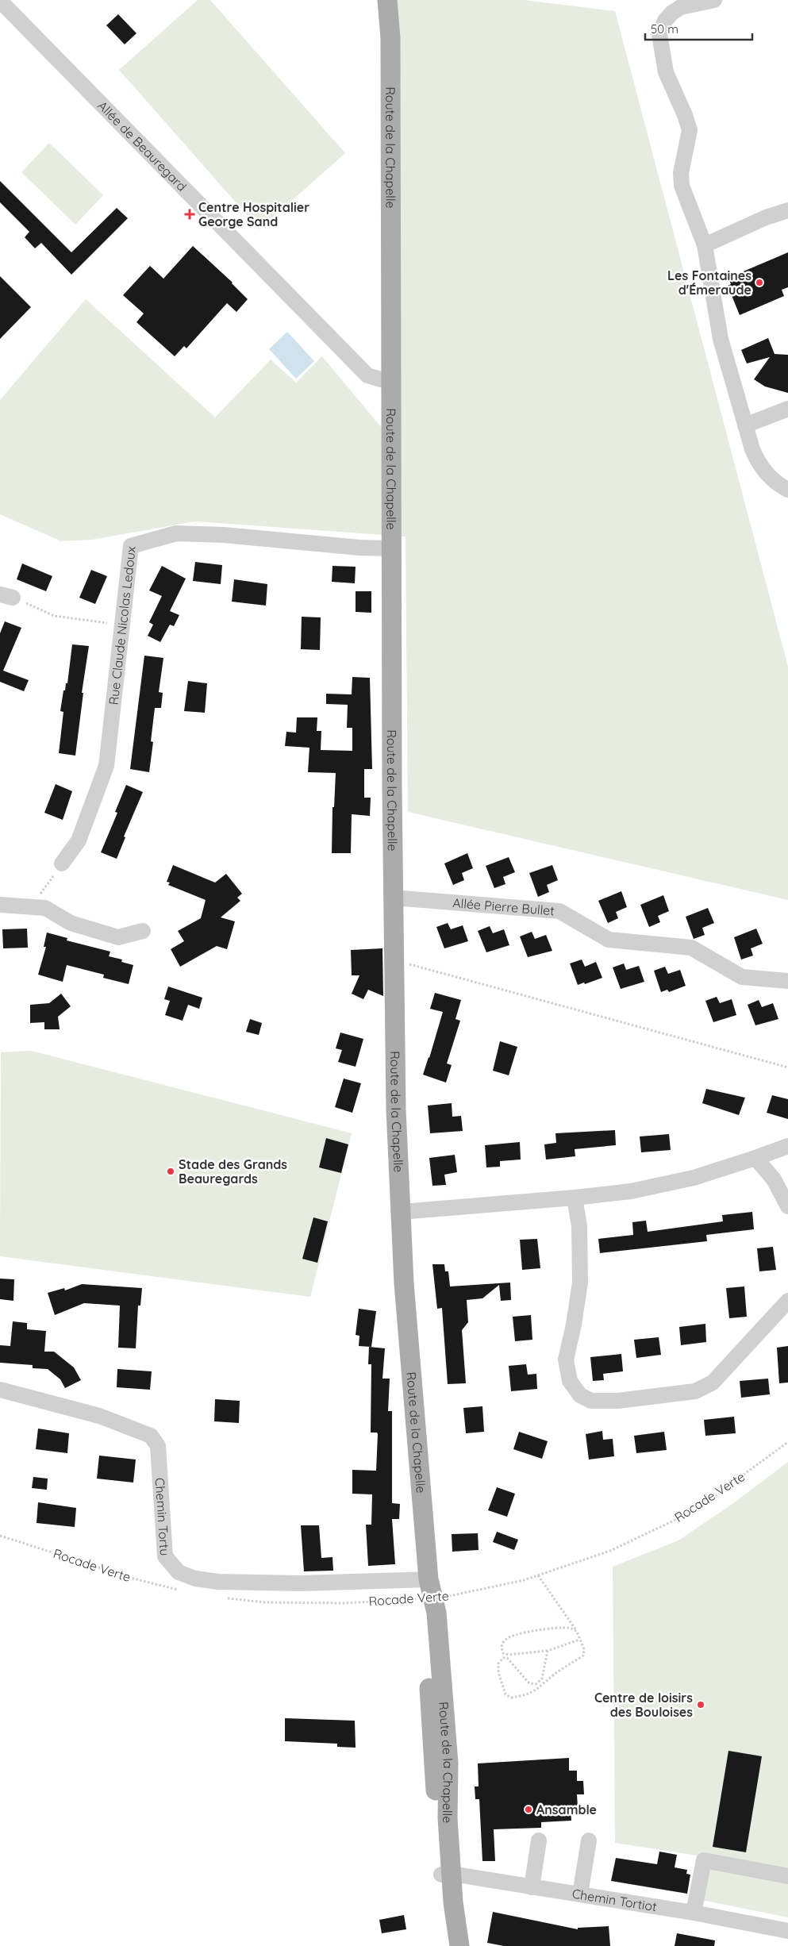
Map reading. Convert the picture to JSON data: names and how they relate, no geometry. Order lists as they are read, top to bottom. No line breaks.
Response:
{"streets":{"main road":["Route de la Chapelle"],"street":["Allée de Beauregard","Rue Claude Nicolas Ledoux","Allée Pierre Bullet","Chemin Tortu","Chemin Tortiot"],"path":["Rocade Verte"]},"crossings":[["Allée de Beauregard","Route de la Chapelle"],["Route de la Chapelle","Rue Claude Nicolas Ledoux"],["Route de la Chapelle","Allée Pierre Bullet"],["Route de la Chapelle","Rocade Verte"],["Route de la Chapelle","Chemin Tortu"],["Route de la Chapelle","Chemin Tortiot"]],"places":{"health":["Centre Hospitalier George Sand"],"other":["Les Fontaines d'Émeraude","Stade des Grands Beauregards","Centre de loisirs des Bouloises","Ansamble"]},"scale_bar":"50 m"}
